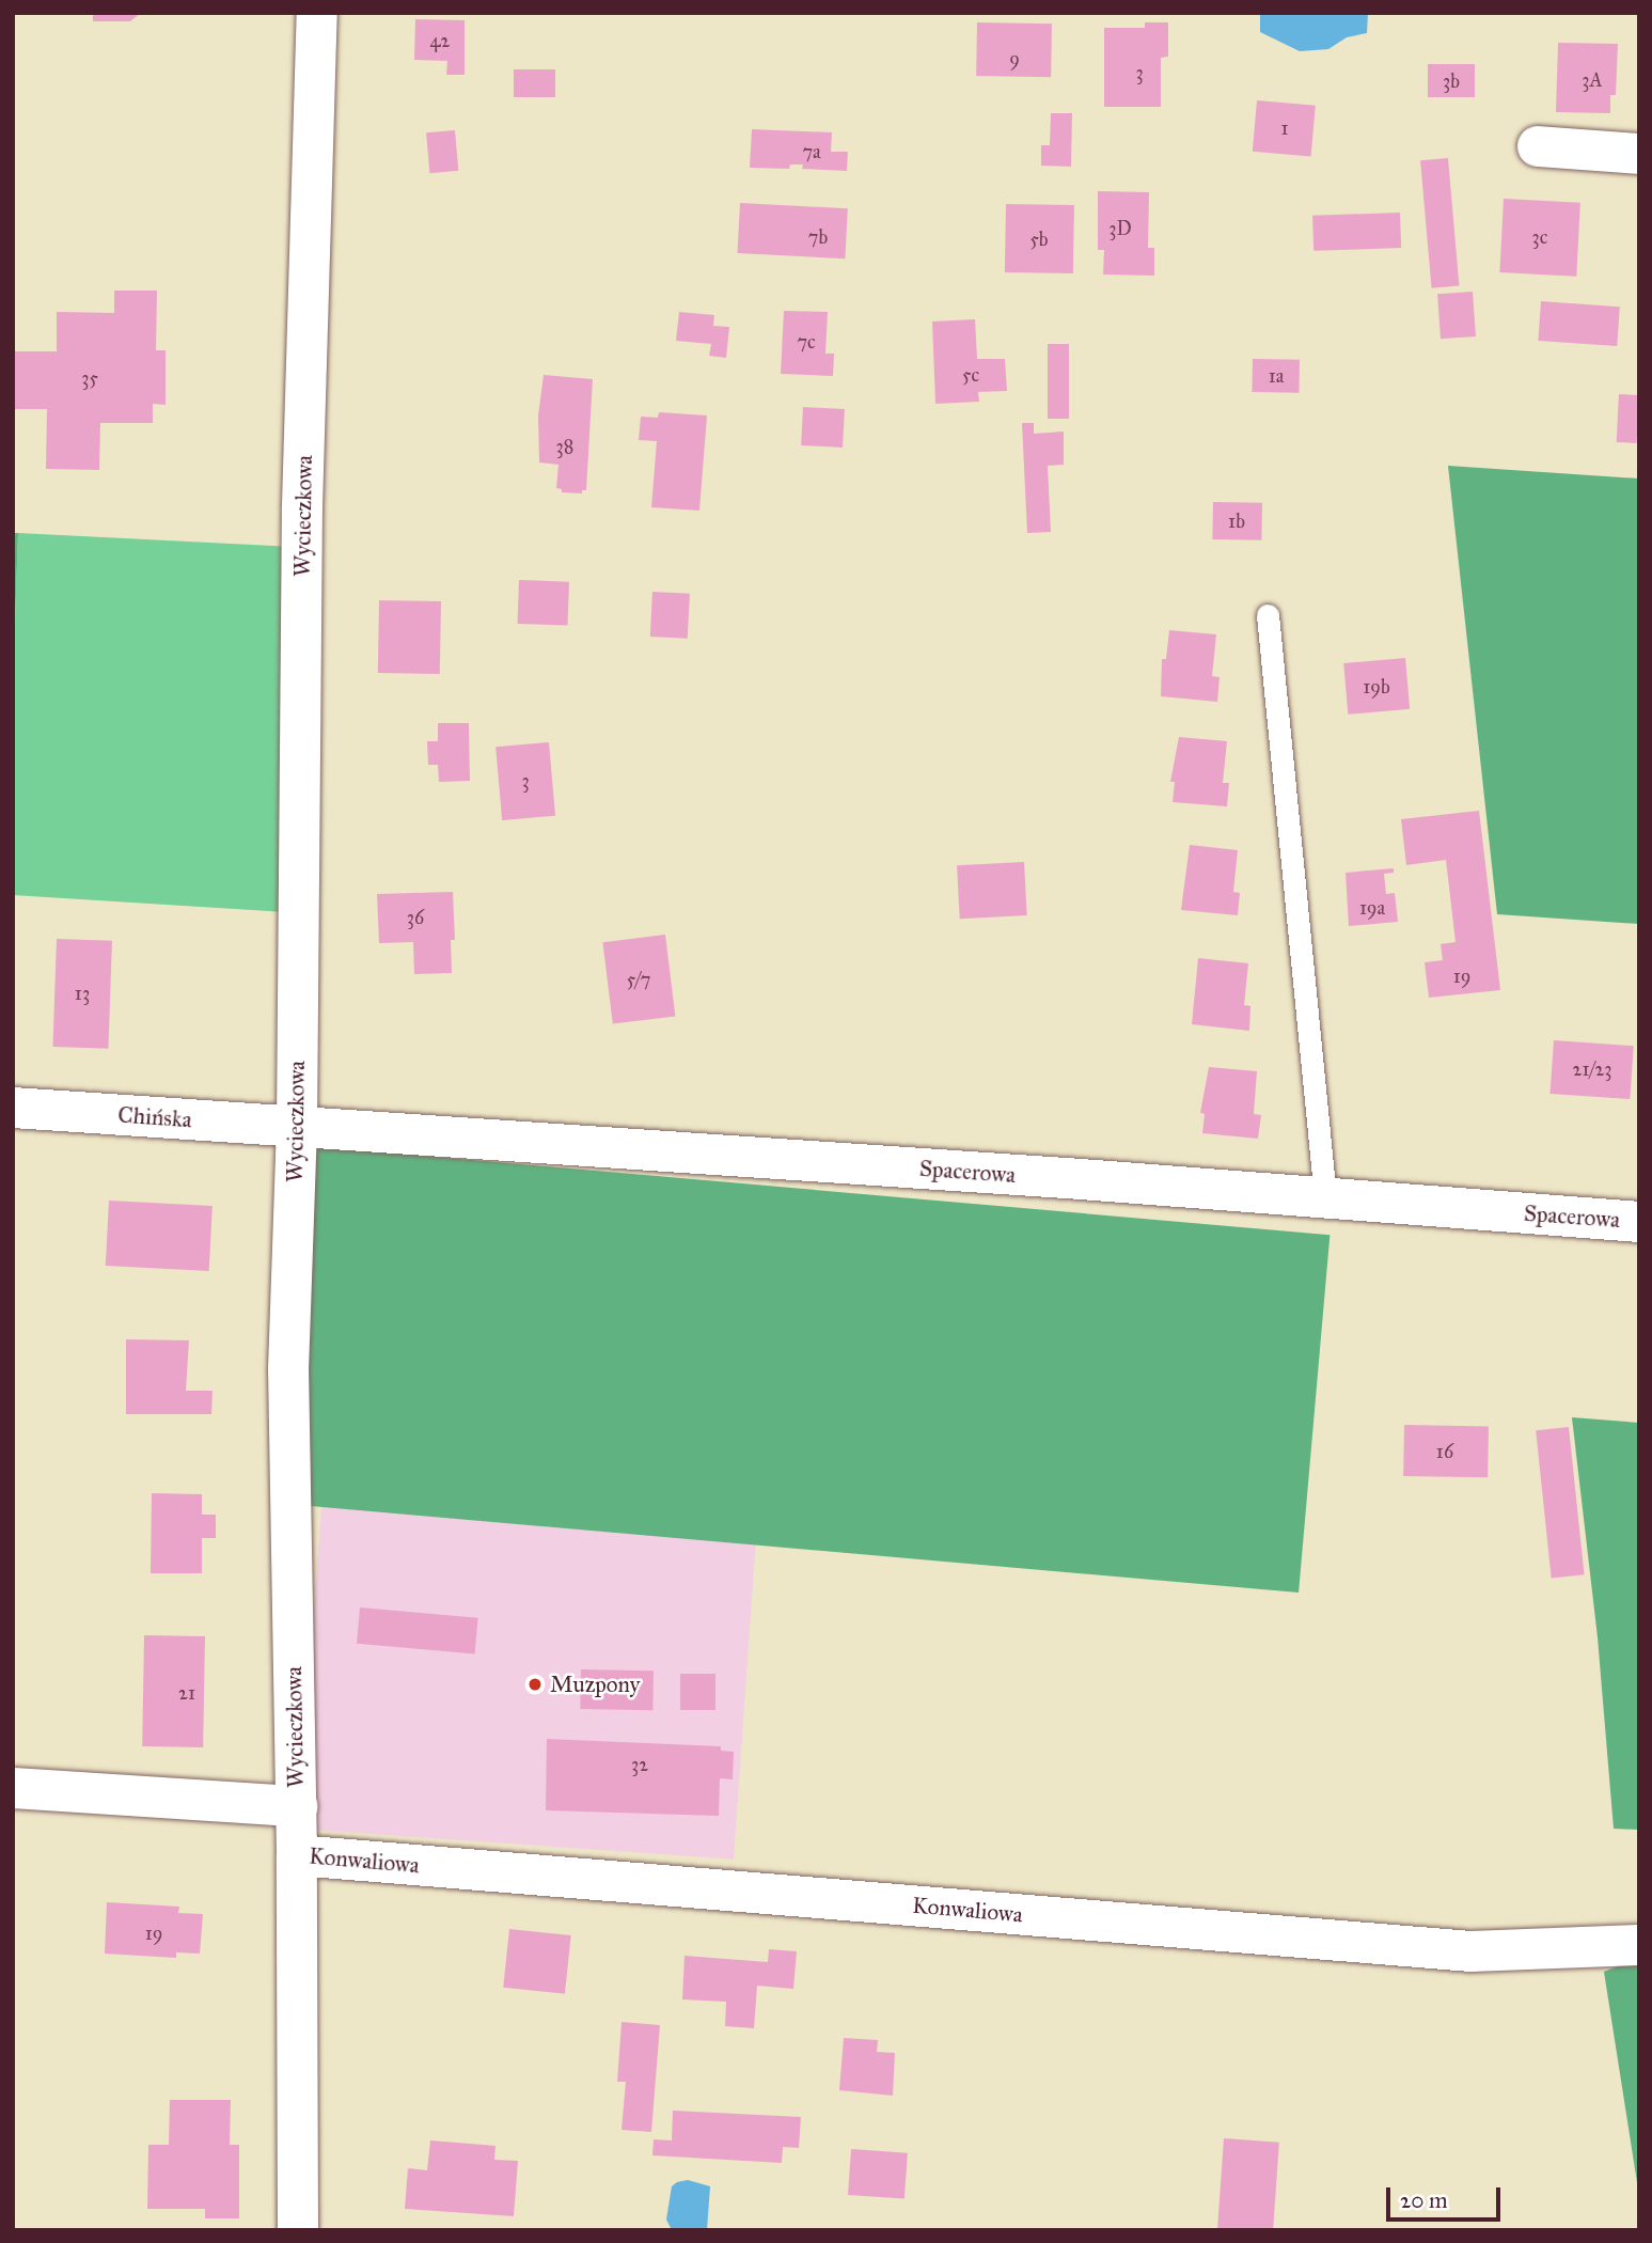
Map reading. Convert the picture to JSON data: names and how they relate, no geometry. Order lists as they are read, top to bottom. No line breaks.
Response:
{"streets":{"street":["Wycieczkowa","Chińska","Spacerowa","Konwaliowa"]},"crossings":[["Wycieczkowa","Chińska"],["Wycieczkowa","Spacerowa"],["Wycieczkowa","Konwaliowa"],["Chińska","Spacerowa"]],"places":["Muzpony"],"house_numbers":["42","9","3","3A","3b","1","7a","3D","7b","3c","5b","7c","5c","1a","35","38","1b","19b","3","19a","36","19","5/7","13","21/23","16","21","32","19"],"scale_bar":"20 m"}
